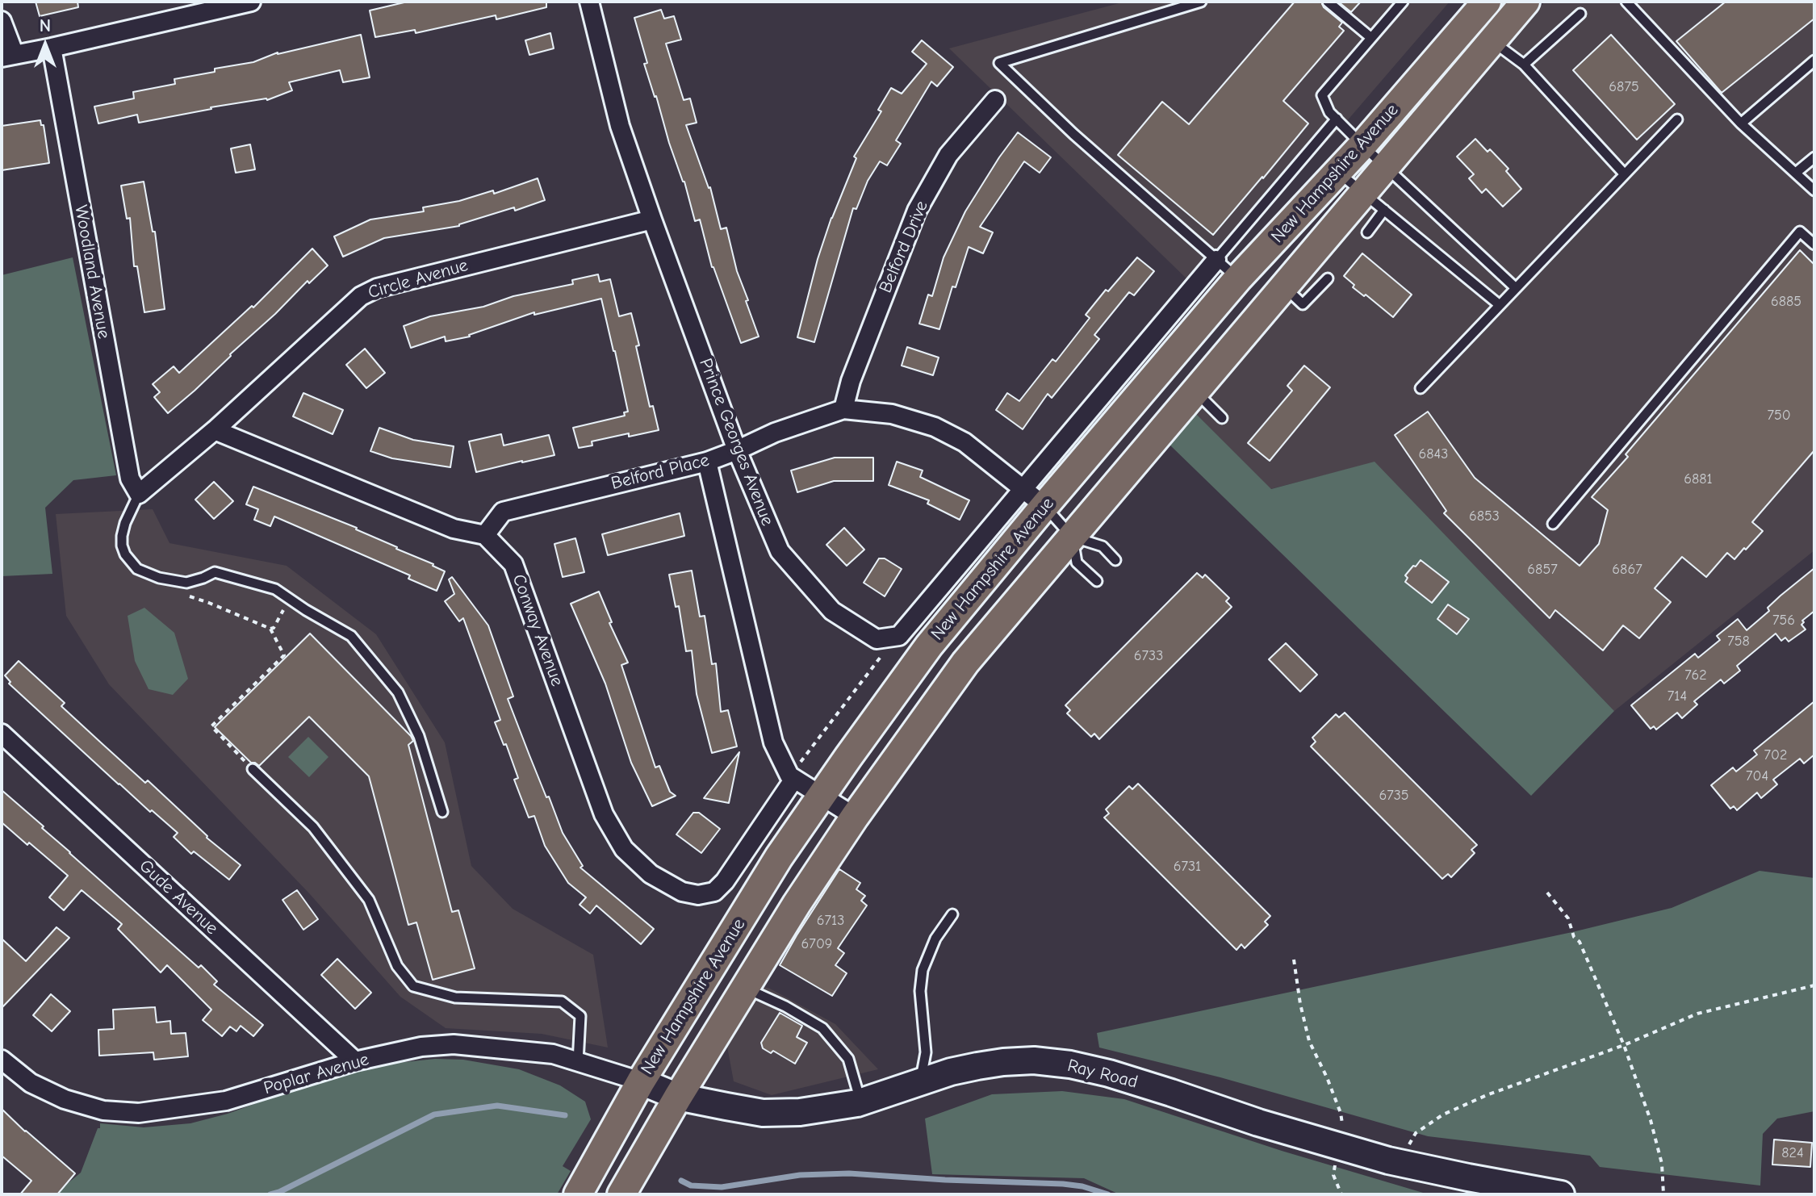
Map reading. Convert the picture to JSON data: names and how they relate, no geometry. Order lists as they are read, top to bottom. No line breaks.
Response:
{"streets":{"main road":["New Hampshire Avenue"],"street":["Belford Drive","Woodland Avenue","Circle Avenue","Prince Georges Avenue","Belford Place","Conway Avenue","Gude Avenue","Poplar Avenue","Ray Road"]},"crossings":[["New Hampshire Avenue","Belford Place"],["New Hampshire Avenue","Poplar Avenue"],["New Hampshire Avenue","Ray Road"],["Belford Drive","Belford Place"],["Woodland Avenue","Circle Avenue"],["Circle Avenue","Prince Georges Avenue"],["Prince Georges Avenue","Belford Place"],["Prince Georges Avenue","Conway Avenue"],["Belford Place","Conway Avenue"],["Gude Avenue","Poplar Avenue"],["Poplar Avenue","Ray Road"]],"house_numbers":["6875","6885","750","6843","6881","6853","6857","6867","756","758","6733","762","714","702","704","6735","6731","6713","6709","824"],"north":"top"}
